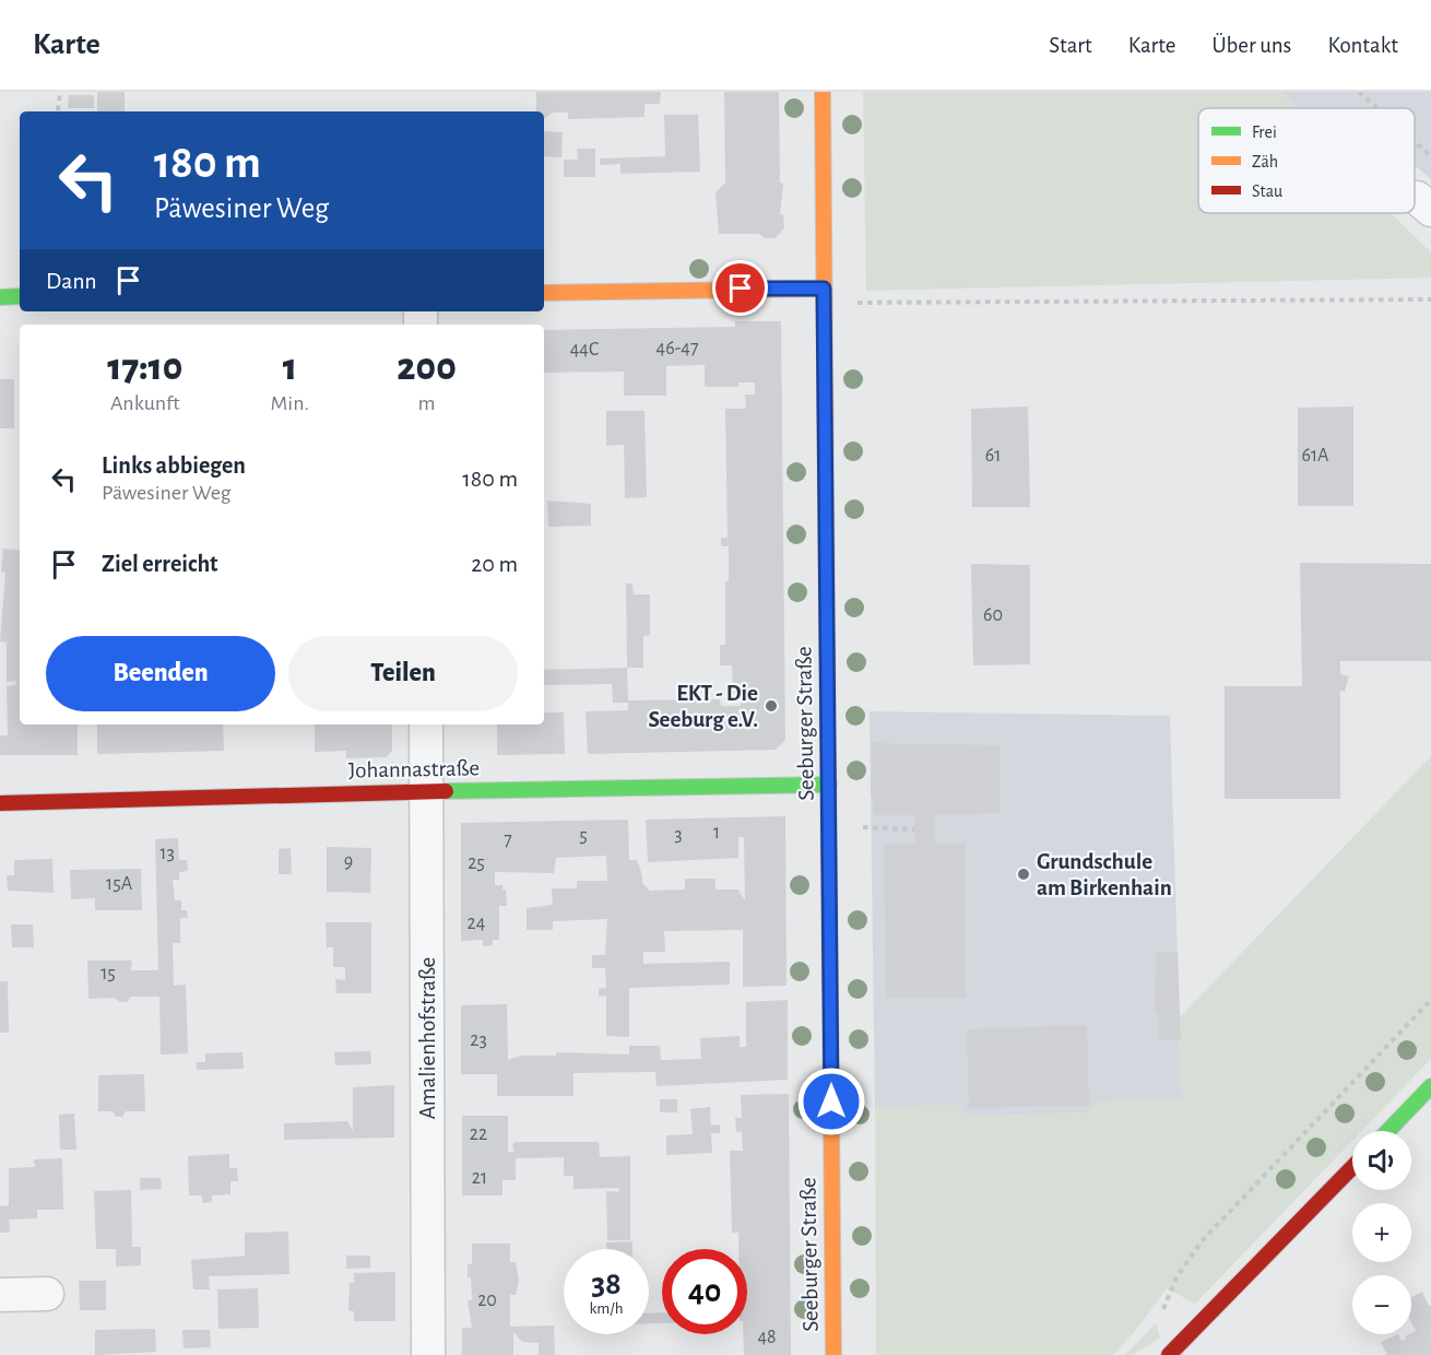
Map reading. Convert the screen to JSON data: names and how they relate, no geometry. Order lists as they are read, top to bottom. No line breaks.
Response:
{"streets":{"street":["Seeburger Straße","Johannastraße","Amalienhofstraße"]},"crossings":[["Seeburger Straße","Johannastraße"],["Johannastraße","Amalienhofstraße"]],"places":["EKT - Die Seeburg e.V.","Grundschule am Birkenhain"],"house_numbers":["46-47","44C","61","61A","60","1","3","5","7","13","9","25","15A","24","15","23","22","21","20","48"],"legend":["Frei","Zäh","Stau"],"page":{"header":"Karte","nav":["Start","Karte","Über uns","Kontakt"],"turn":["180 m","Päwesiner Weg"],"then":"Dann","eta":["17:10","Ankunft","1","Min.","200","m"],"list":[{"name":"Links abbiegen","note":"Päwesiner Weg","value":"180 m"},{"name":"Ziel erreicht","value":"20 m"}],"buttons":["Beenden","Teilen"],"map_buttons":["+","−"],"speed":"38 km/h","limit":"40"}}
